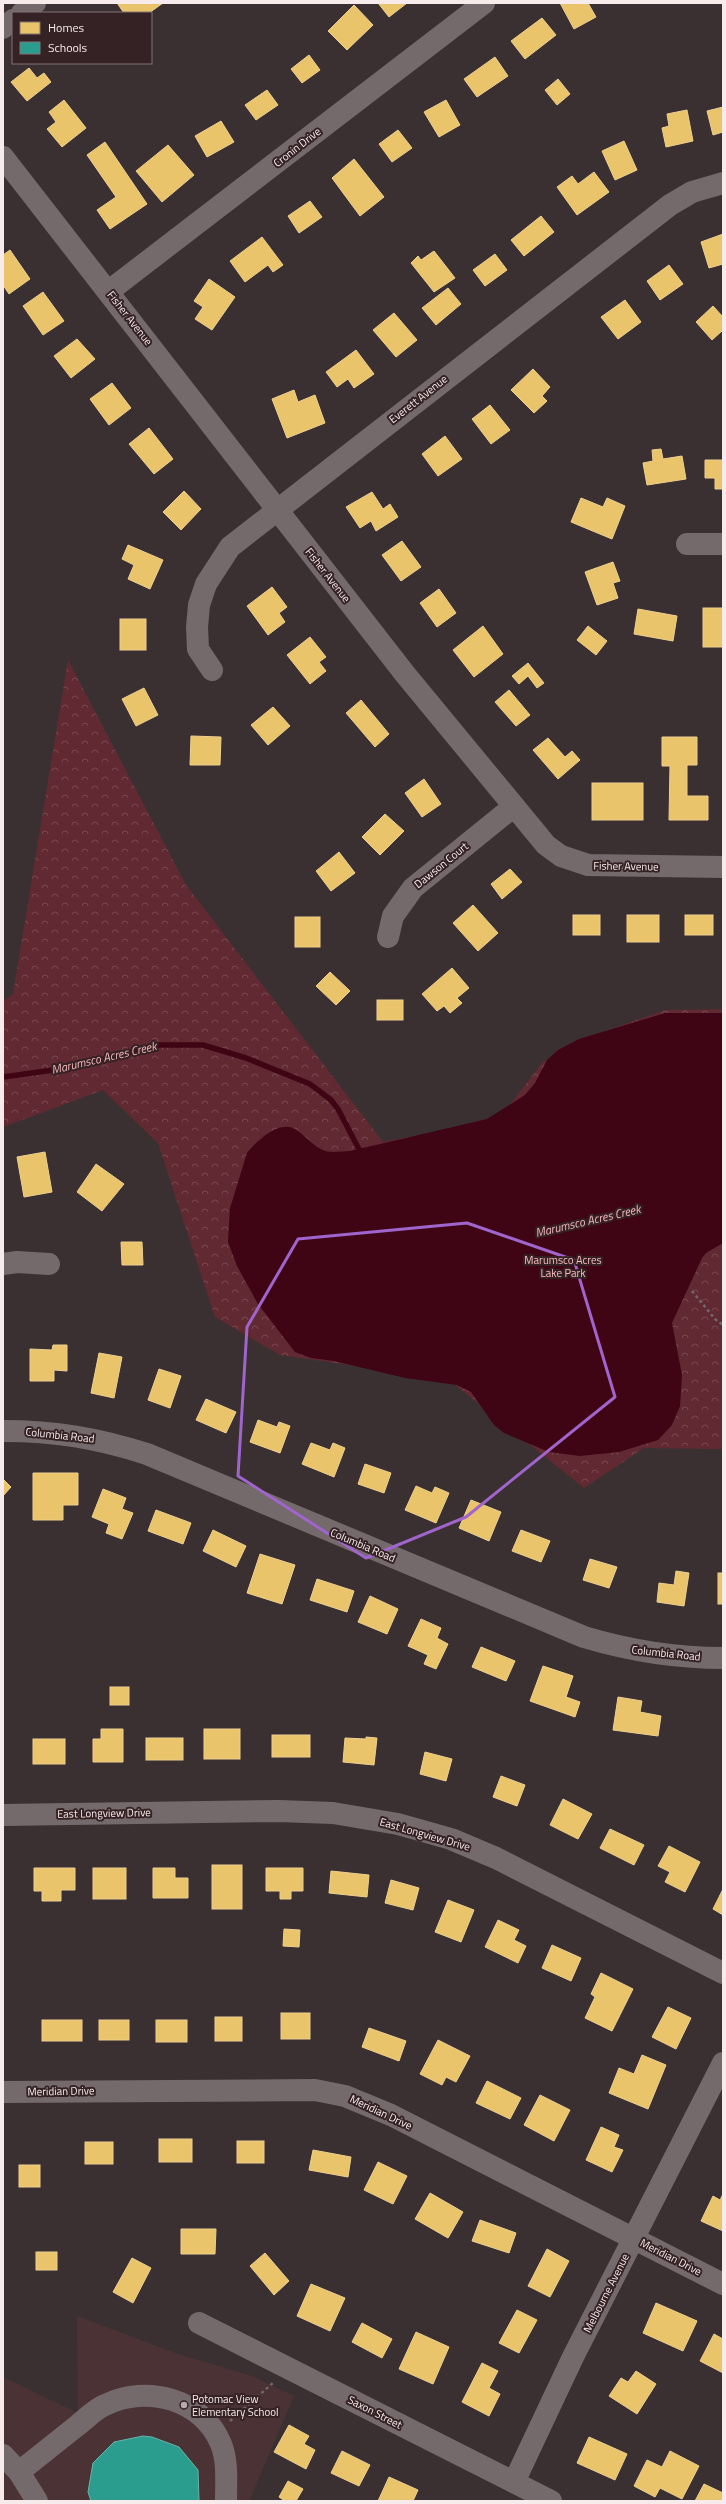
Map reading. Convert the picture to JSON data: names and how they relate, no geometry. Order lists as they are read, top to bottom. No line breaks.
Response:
{"streets":{"street":["Cronin Drive","Fisher Avenue","Everett Avenue","Dawson Court","Columbia Road","East Longview Drive","Meridian Drive","Melbourne Avenue","Saxon Street"]},"crossings":[["Cronin Drive","Fisher Avenue"],["Fisher Avenue","Everett Avenue"],["Fisher Avenue","Dawson Court"],["Meridian Drive","Melbourne Avenue"],["Melbourne Avenue","Saxon Street"]],"water":["Marumsco Acres Creek"],"parks":["Marumsco Acres Lake Park"],"places":["Potomac View Elementary School"],"legend":["Homes","Schools"]}
